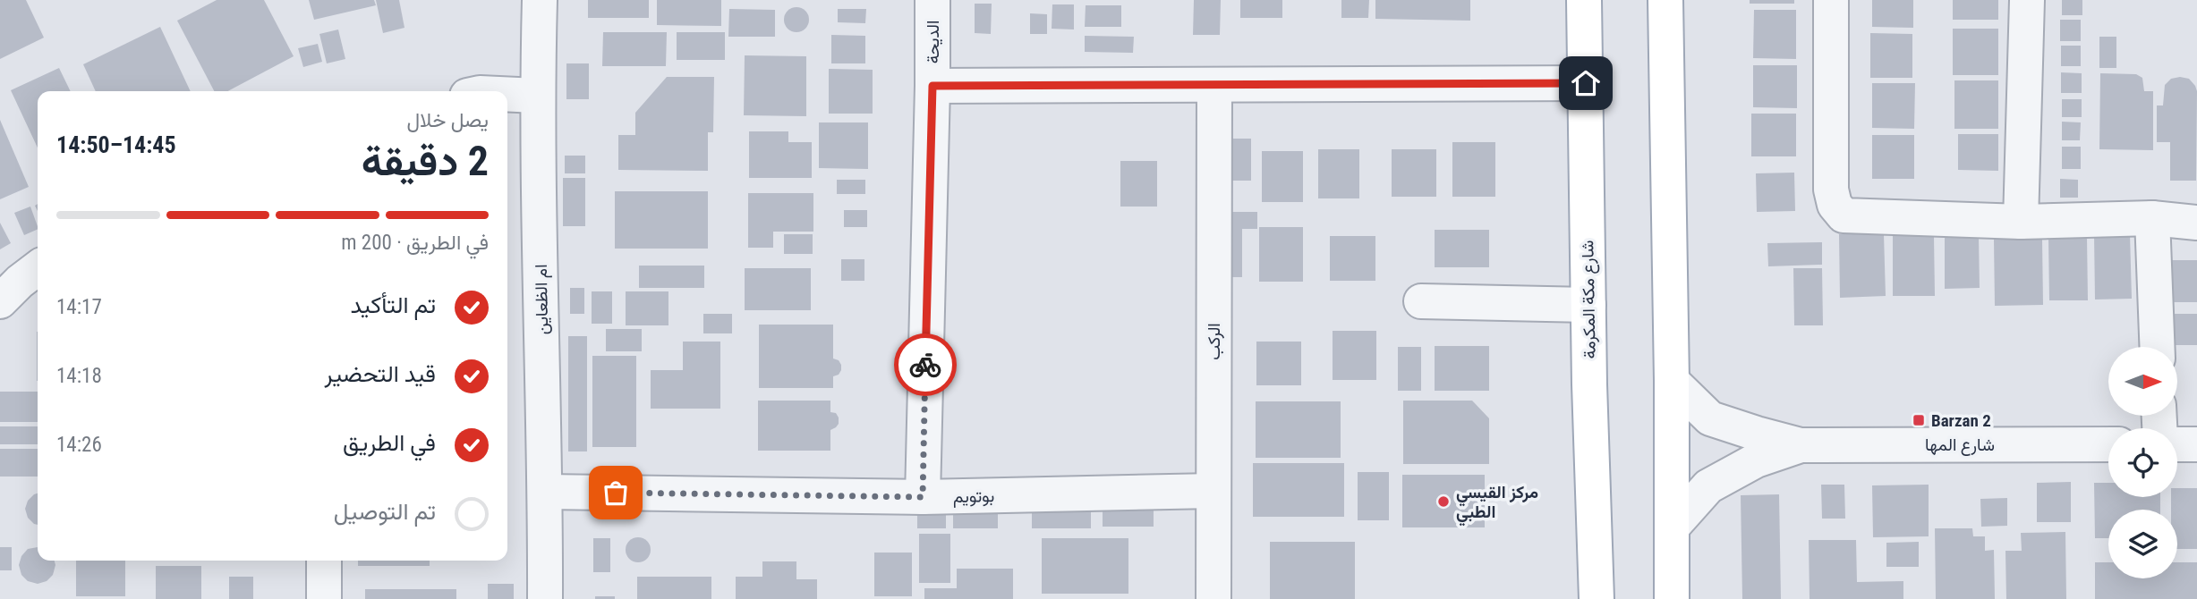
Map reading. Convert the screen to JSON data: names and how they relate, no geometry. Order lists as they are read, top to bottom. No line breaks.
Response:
{"streets":{"main road":["شارع مكة المكرمة"],"street":["الديحة","ام الظعاين","الركب","شارع المها","بوتويم"]},"crossings":[["الديحة","بوتويم"],["ام الظعاين","بوتويم"],["الركب","بوتويم"]],"places":{"transit":["Barzan 2"],"other":["مركز القيسي الطبي"]},"north":"right","page":{"heading":["2 دقيقة","يصل خلال","14:45–14:50"],"bar":"في الطريق · 200 m","list":[["تم التأكيد","14:17"],["قيد التحضير","14:18"],["في الطريق","14:26"],"تم التوصيل"]}}
